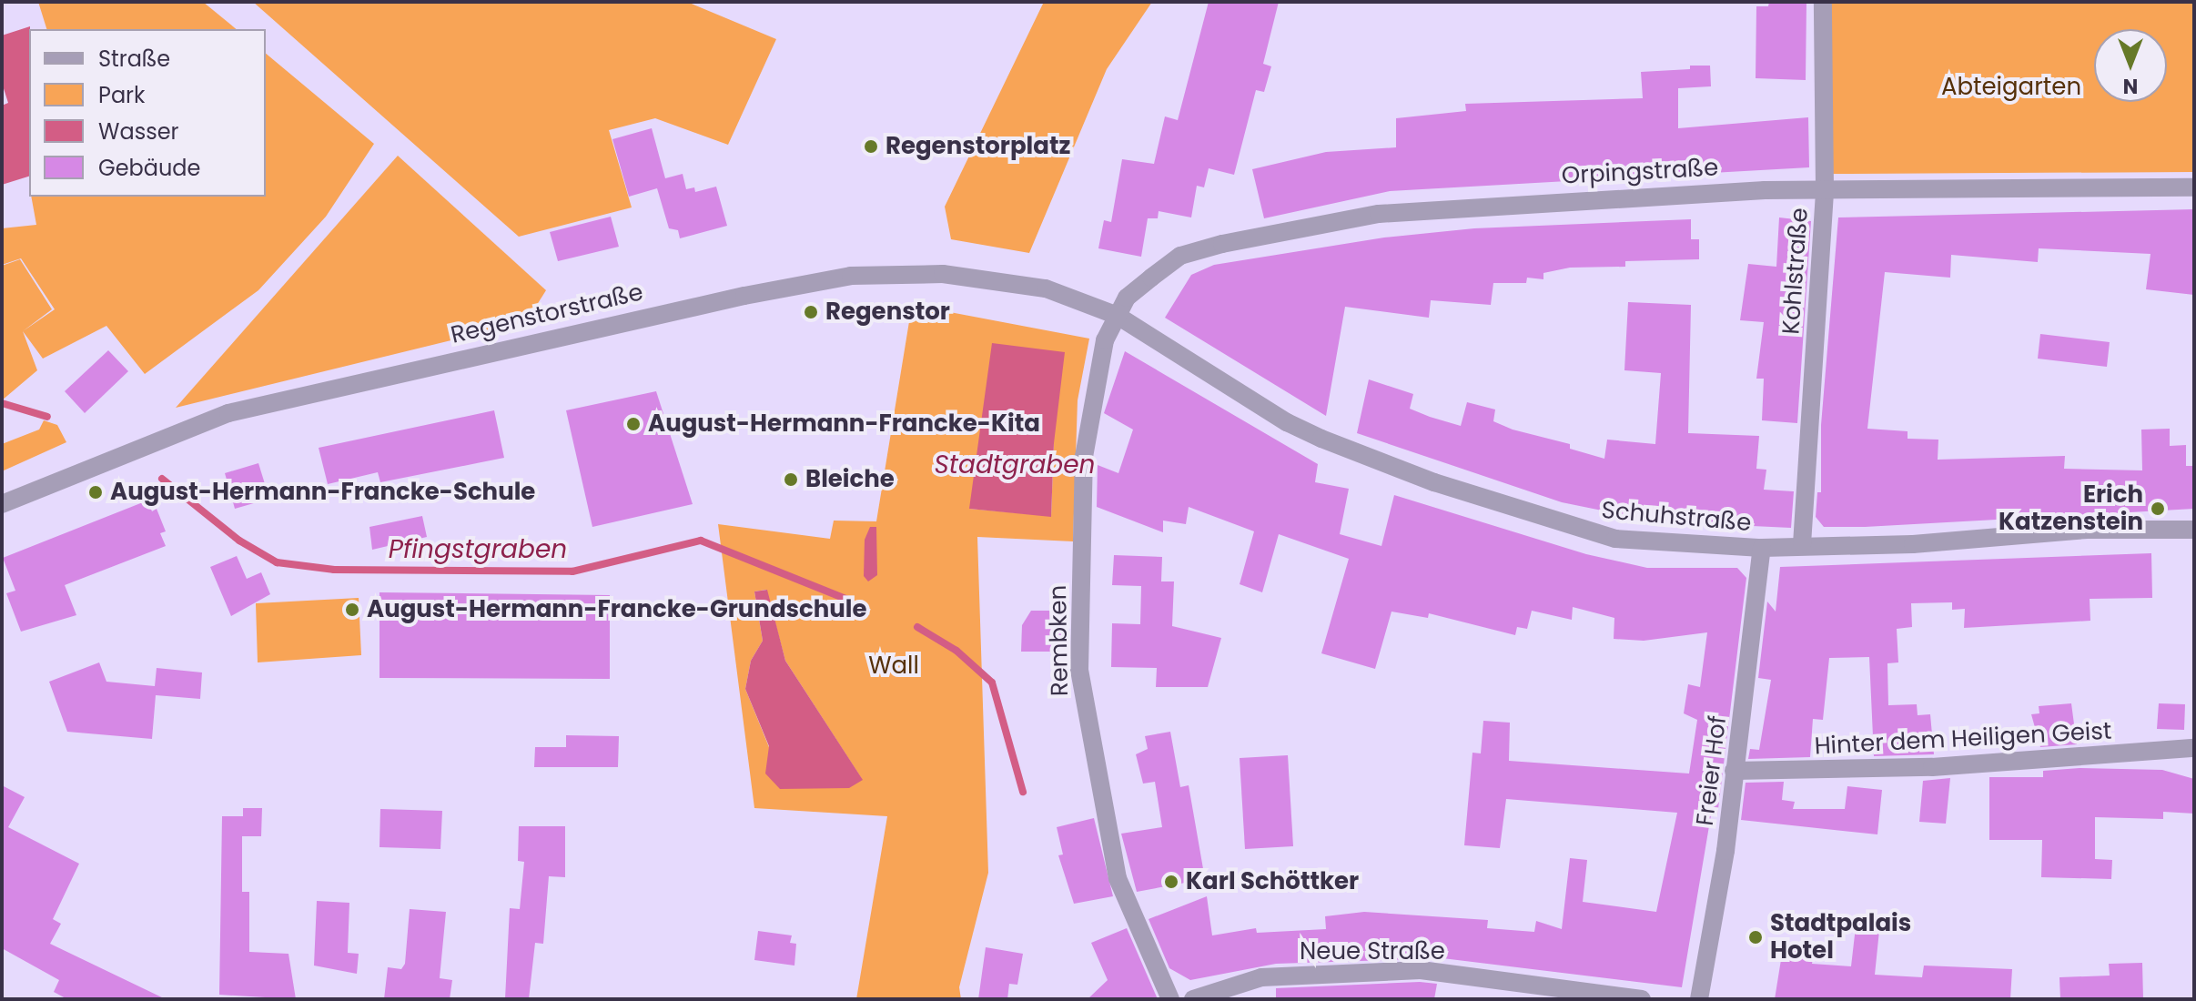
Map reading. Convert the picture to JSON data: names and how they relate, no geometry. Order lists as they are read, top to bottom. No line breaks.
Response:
{"streets":{"street":["Orpingstraße","Kohlstraße","Regenstorstraße","Schuhstraße","Rembken","Hinter dem Heiligen Geist","Freier Hof","Neue Straße"]},"crossings":[["Orpingstraße","Kohlstraße"],["Orpingstraße","Regenstorstraße"],["Orpingstraße","Schuhstraße"],["Orpingstraße","Rembken"],["Kohlstraße","Schuhstraße"],["Regenstorstraße","Schuhstraße"],["Regenstorstraße","Rembken"],["Schuhstraße","Rembken"],["Schuhstraße","Freier Hof"],["Hinter dem Heiligen Geist","Freier Hof"]],"water":["Stadtgraben","Pfingstgraben"],"parks":["Abteigarten","Wall"],"places":["Regenstorplatz","Regenstor","August-Hermann-Francke-Kita","Bleiche","August-Hermann-Francke-Schule","Erich Katzenstein","August-Hermann-Francke-Grundschule","Karl Schöttker","Stadtpalais Hotel"],"legend":["Straße","Park","Wasser","Gebäude"],"north":"bottom"}
